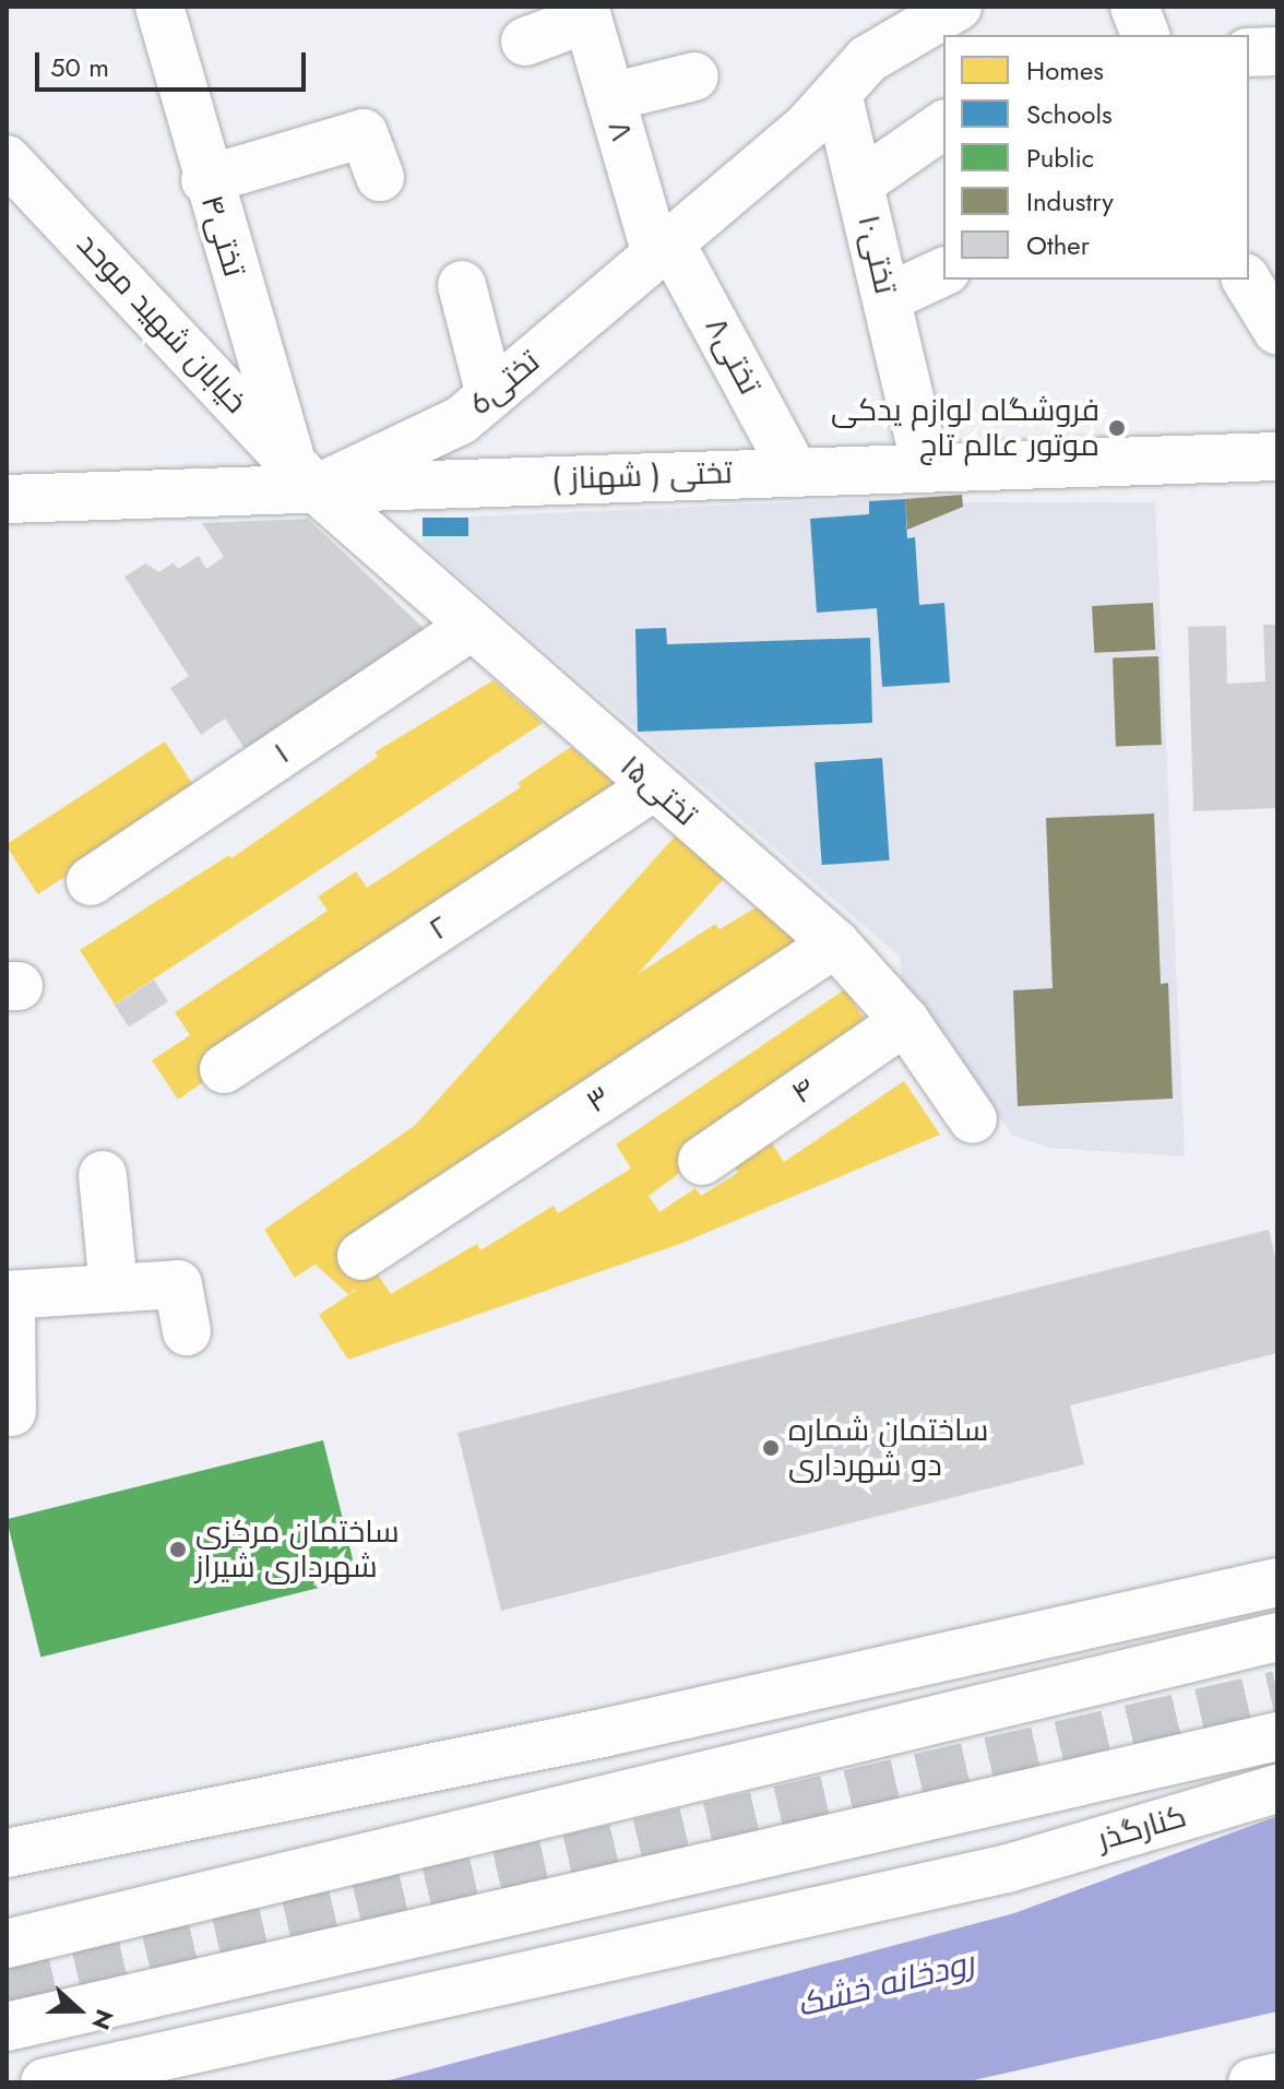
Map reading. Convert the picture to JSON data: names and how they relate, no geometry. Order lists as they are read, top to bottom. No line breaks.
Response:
{"streets":{"street":["۸","تختی۴","تختی۱۰","خیابان شهید موحد","تختی۸","6تختی","تختی ( شهناز )","۱","تختی۱۵","۲","۴","۳","کنارگذر"]},"crossings":[["۸","تختی۸"],["۸","6تختی"],["تختی۴","خیابان شهید موحد"],["تختی۴","6تختی"],["تختی۴","تختی ( شهناز )"],["تختی۴","تختی۱۵"],["تختی۱۰","6تختی"],["تختی۱۰","تختی ( شهناز )"],["خیابان شهید موحد","6تختی"],["خیابان شهید موحد","تختی ( شهناز )"],["خیابان شهید موحد","تختی۱۵"],["تختی۸","6تختی"],["تختی۸","تختی ( شهناز )"],["6تختی","تختی ( شهناز )"],["6تختی","تختی۱۵"],["تختی ( شهناز )","تختی۱۵"],["۱","تختی۱۵"],["تختی۱۵","۲"],["تختی۱۵","۴"],["تختی۱۵","۳"]],"water":["رودخانه خشک"],"places":["فروشگاه لوازم یدکی موتور عالم تاج","ساختمان شماره دو شهرداری","ساختمان مرکزی شهرداری شیراز"],"legend":["Homes","Schools","Public","Industry","Other"],"scale_bar":"50 m","north":"right"}
